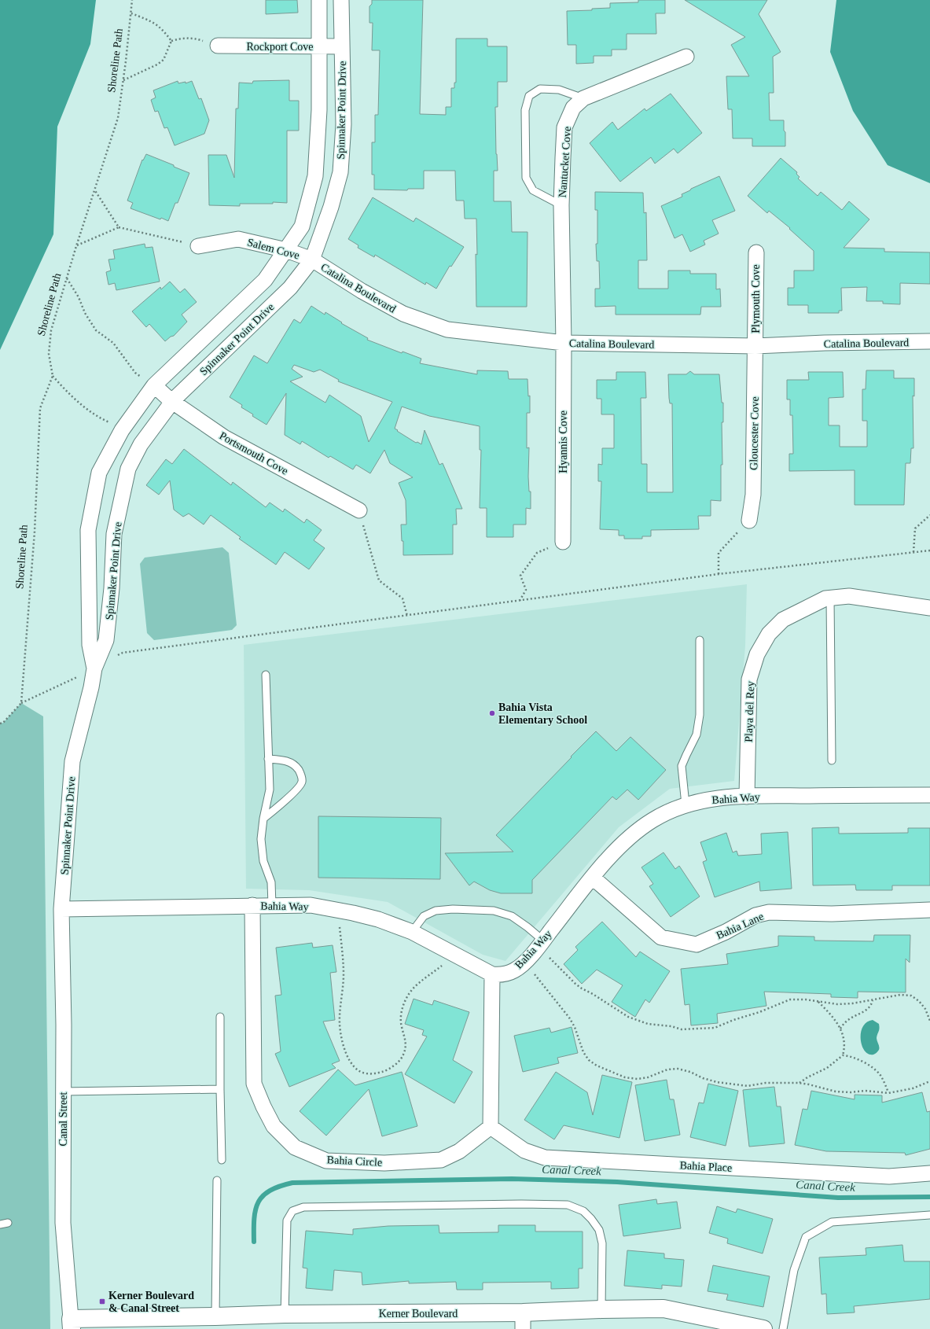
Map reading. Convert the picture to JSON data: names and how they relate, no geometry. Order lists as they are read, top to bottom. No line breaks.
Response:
{"streets":{"street":["Rockport Cove","Spinnaker Point Drive","Nantucket Cove","Salem Cove","Catalina Boulevard","Plymouth Cove","Gloucester Cove","Hyannis Cove","Portsmouth Cove","Playa del Rey","Bahia Way","Bahia Lane","Canal Street","Bahia Circle","Bahia Place","Kerner Boulevard"],"path":["Shoreline Path"]},"crossings":[["Rockport Cove","Spinnaker Point Drive"],["Spinnaker Point Drive","Salem Cove"],["Spinnaker Point Drive","Catalina Boulevard"],["Spinnaker Point Drive","Portsmouth Cove"],["Spinnaker Point Drive","Bahia Way"],["Spinnaker Point Drive","Canal Street"],["Nantucket Cove","Catalina Boulevard"],["Nantucket Cove","Hyannis Cove"],["Salem Cove","Catalina Boulevard"],["Catalina Boulevard","Plymouth Cove"],["Catalina Boulevard","Gloucester Cove"],["Catalina Boulevard","Hyannis Cove"],["Plymouth Cove","Gloucester Cove"],["Playa del Rey","Bahia Way"],["Bahia Way","Bahia Lane"],["Bahia Way","Canal Street"],["Bahia Way","Bahia Circle"],["Canal Street","Kerner Boulevard"],["Bahia Circle","Bahia Place"]],"water":["Canal Creek"],"places":{"other":["Bahia Vista Elementary School"],"transit":["Kerner Boulevard & Canal Street"]}}
